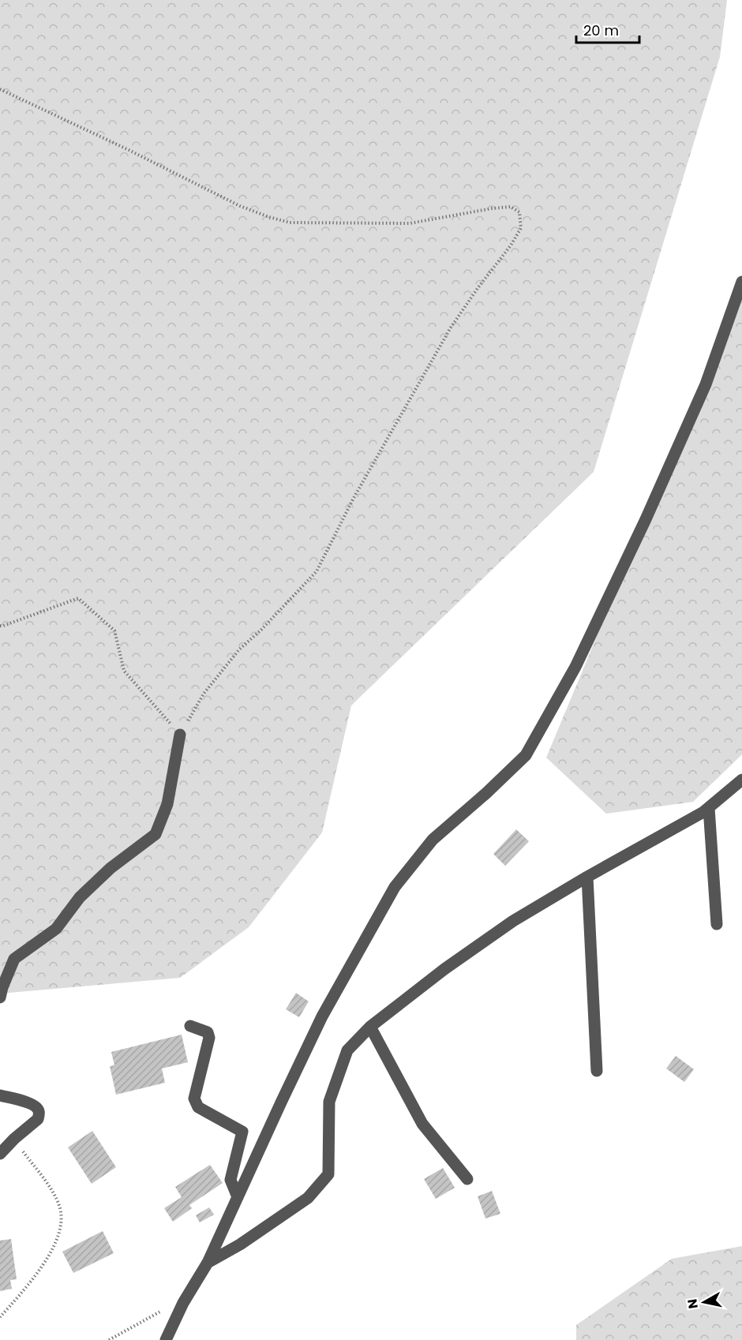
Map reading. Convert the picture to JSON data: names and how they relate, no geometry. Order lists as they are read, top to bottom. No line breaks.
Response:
{"scale_bar":"20 m","north":"left"}
